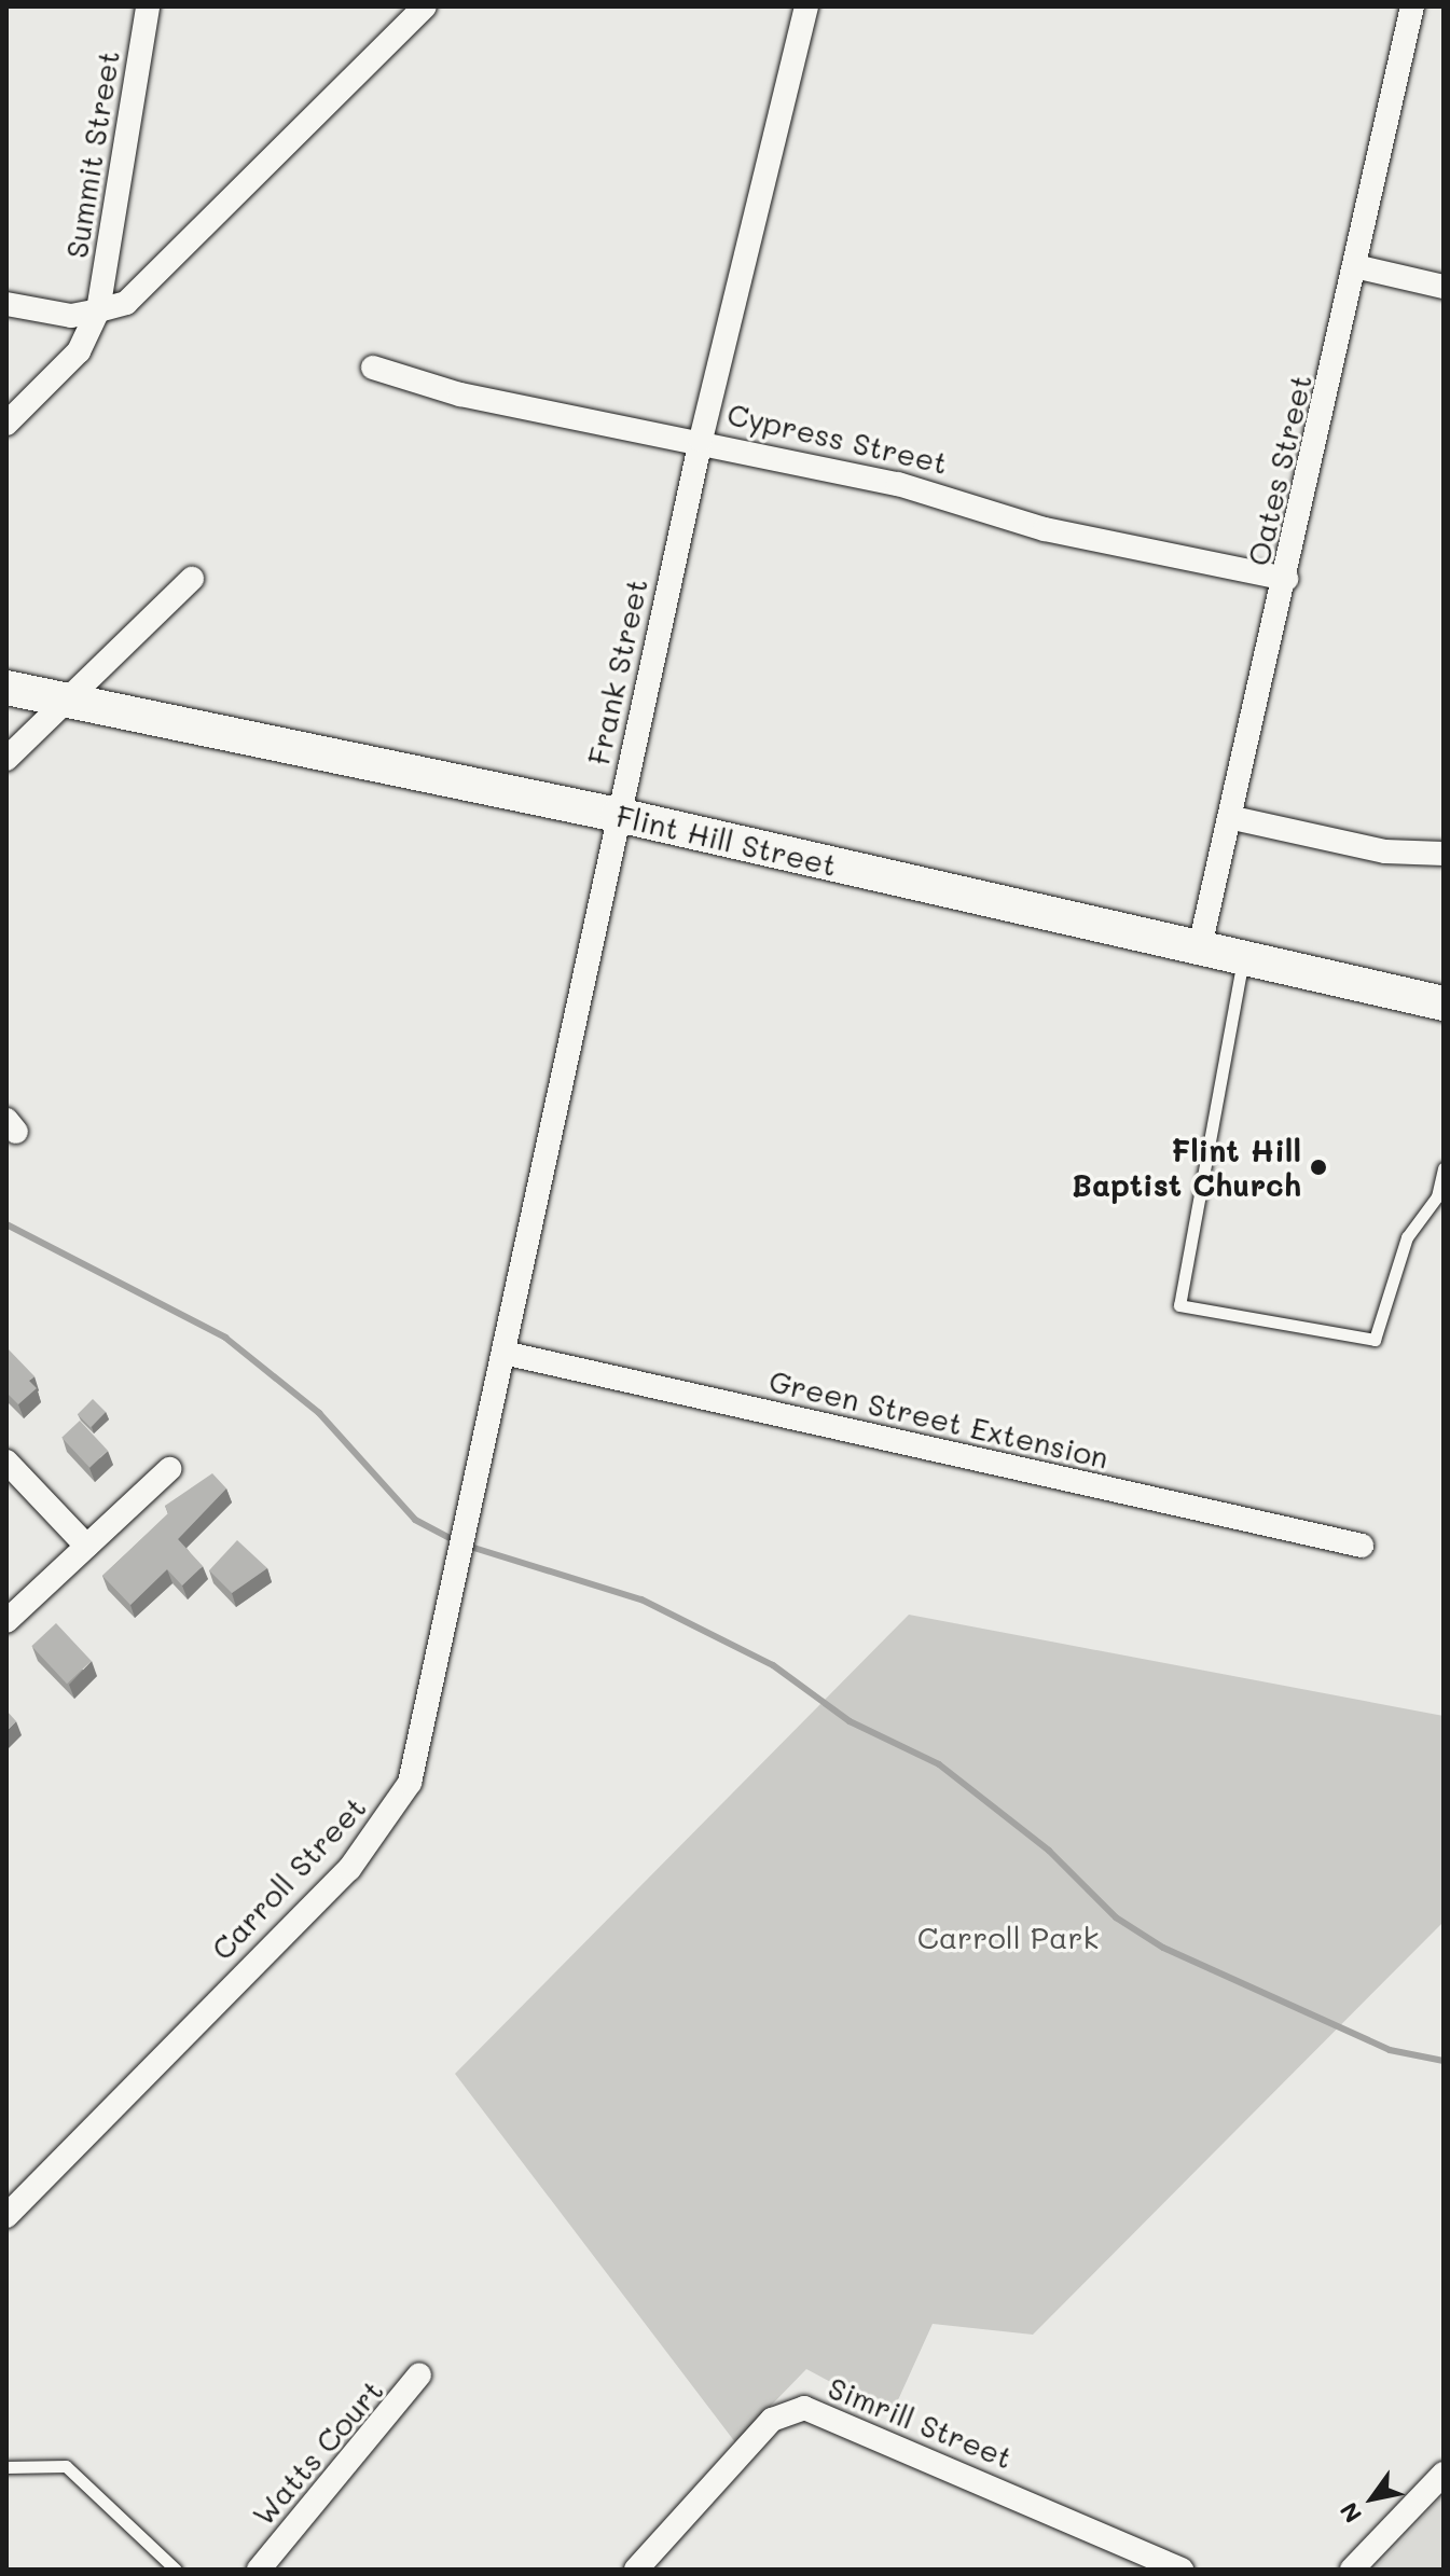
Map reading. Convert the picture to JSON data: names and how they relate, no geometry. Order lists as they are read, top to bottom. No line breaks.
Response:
{"streets":{"street":["Summit Street","Cypress Street","Oates Street","Frank Street","Flint Hill Street","Green Street Extension","Carroll Street","Simrill Street","Watts Court"]},"crossings":[["Cypress Street","Oates Street"],["Cypress Street","Frank Street"],["Oates Street","Flint Hill Street"],["Frank Street","Flint Hill Street"],["Frank Street","Green Street Extension"],["Frank Street","Carroll Street"],["Green Street Extension","Carroll Street"]],"parks":["Carroll Park"],"places":["Flint Hill Baptist Church"],"north":"bottom left"}
